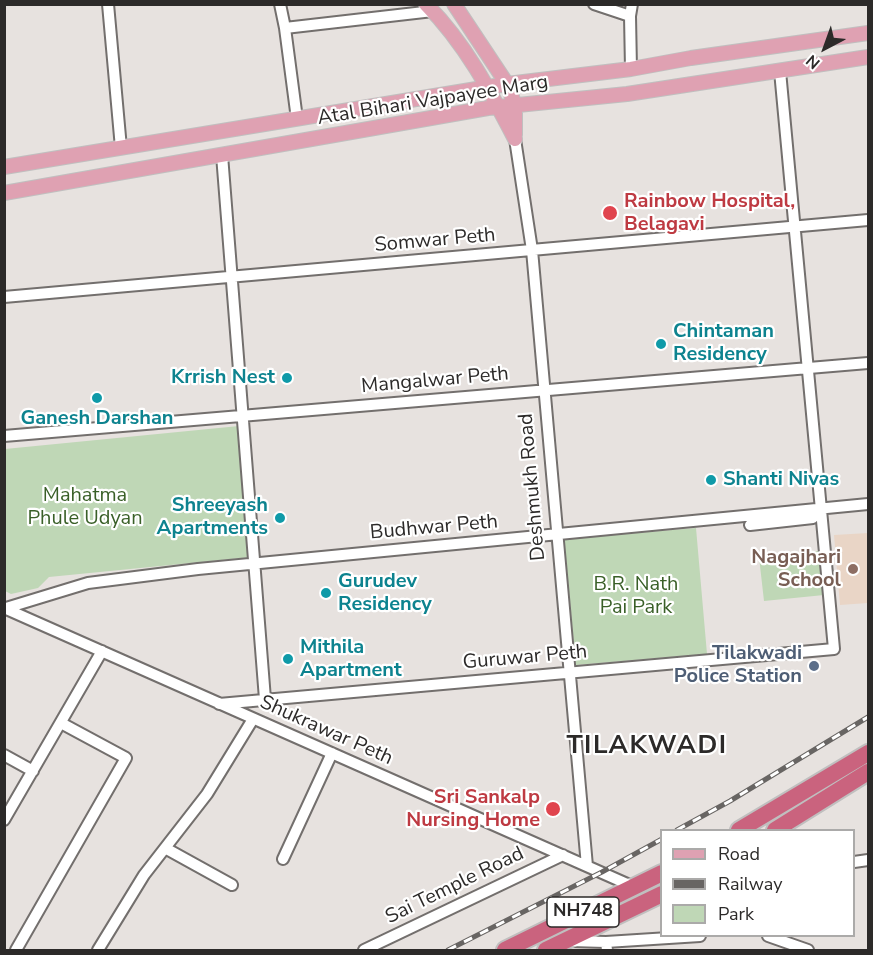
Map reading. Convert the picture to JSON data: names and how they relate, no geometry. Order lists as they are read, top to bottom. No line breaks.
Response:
{"streets":{"highway":["NH748"],"main road":["Atal Bihari Vajpayee Marg","Deshmukh Road"],"street":["Somwar Peth","Mangalwar Peth","Budhwar Peth","Guruwar Peth","Shukrawar Peth","Sai Temple Road"]},"crossings":[["Atal Bihari Vajpayee Marg","Deshmukh Road"],["Somwar Peth","Deshmukh Road"],["Mangalwar Peth","Deshmukh Road"],["Deshmukh Road","Budhwar Peth"],["Deshmukh Road","Guruwar Peth"],["Deshmukh Road","Shukrawar Peth"],["Budhwar Peth","Guruwar Peth"],["Budhwar Peth","Shukrawar Peth"],["Guruwar Peth","Shukrawar Peth"],["Shukrawar Peth","Sai Temple Road"],["Shukrawar Peth","NH748"]],"districts":["TILAKWADI"],"parks":["Mahatma Phule Udyan","B.R. Nath Pai Park"],"places":["Rainbow Hospital, Belagavi","Chintaman Residency","Krrish Nest","Ganesh Darshan","Shanti Nivas","Shreeyash Apartments","Nagajhari School","Gurudev Residency","Mithila Apartment","Tilakwadi Police Station","Sri Sankalp Nursing Home"],"legend":["Road","Railway","Park"],"north":"bottom left"}
